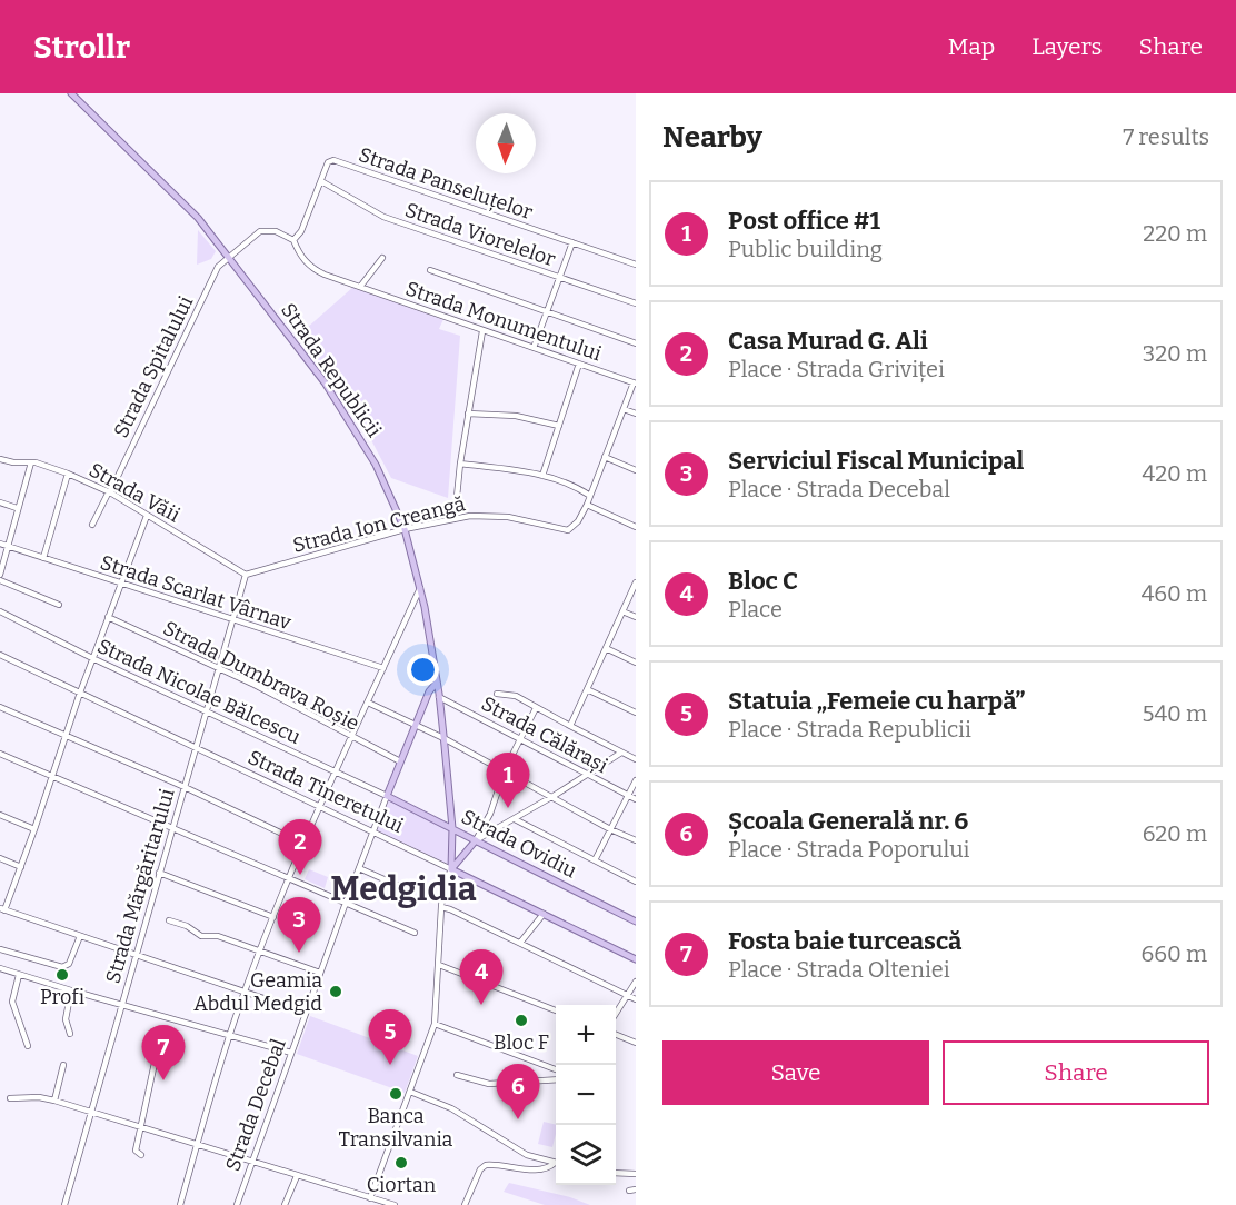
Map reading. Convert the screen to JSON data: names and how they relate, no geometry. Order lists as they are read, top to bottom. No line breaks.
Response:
{"streets":{"main road":["Strada Republicii","Strada Tineretului","Strada Ovidiu","Strada Decebal"],"street":["Strada Panseluțelor","Strada Viorelelor","Strada Monumentului","Strada Spitalului","Strada Văii","Strada Ion Creangă","Strada Scarlat Vârnav","Strada Dumbrava Roșie","Strada Nicolae Bălcescu","Strada Călărași","Strada Mărgăritarului"]},"crossings":[["Strada Panseluțelor","Strada Viorelelor"],["Strada Panseluțelor","Strada Monumentului"],["Strada Panseluțelor","Strada Spitalului"],["Strada Monumentului","Strada Spitalului"],["Strada Spitalului","Strada Republicii"],["Strada Spitalului","Strada Văii"],["Strada Republicii","Strada Ion Creangă"],["Strada Republicii","Strada Călărași"],["Strada Republicii","Strada Tineretului"],["Strada Republicii","Strada Ovidiu"],["Strada Republicii","Strada Decebal"],["Strada Văii","Strada Ion Creangă"],["Strada Văii","Strada Mărgăritarului"],["Strada Ion Creangă","Strada Mărgăritarului"],["Strada Scarlat Vârnav","Strada Mărgăritarului"],["Strada Dumbrava Roșie","Strada Mărgăritarului"],["Strada Dumbrava Roșie","Strada Decebal"],["Strada Nicolae Bălcescu","Strada Ovidiu"],["Strada Nicolae Bălcescu","Strada Mărgăritarului"],["Strada Nicolae Bălcescu","Strada Decebal"],["Strada Tineretului","Strada Mărgăritarului"],["Strada Tineretului","Strada Decebal"],["Strada Ovidiu","Strada Decebal"]],"districts":["Medgidia"],"places":["Profi","Geamia Abdul Medgid","Bloc F","Banca Transilvania","Ciortan"],"north":"bottom","page":{"header":"Strollr","nav":["Map","Layers","Share"],"heading":["Nearby","7 results"],"list":[{"mark":"1","name":"Post office #1","note":"Public building","value":"220 m"},{"mark":"2","name":"Casa Murad G. Ali","note":"Place · Strada Griviței","value":"320 m"},{"mark":"3","name":"Serviciul Fiscal Municipal","note":"Place · Strada Decebal","value":"420 m"},{"mark":"4","name":"Bloc C","note":"Place","value":"460 m"},{"mark":"5","name":"Statuia „Femeie cu harpă”","note":"Place · Strada Republicii","value":"540 m"},{"mark":"6","name":"Școala Generală nr. 6","note":"Place · Strada Poporului","value":"620 m"},{"mark":"7","name":"Fosta baie turcească","note":"Place · Strada Olteniei","value":"660 m"}],"pins":["1","2","3","4","5","7","6"],"map_buttons":["+","−"],"buttons":["Save","Share"]}}
